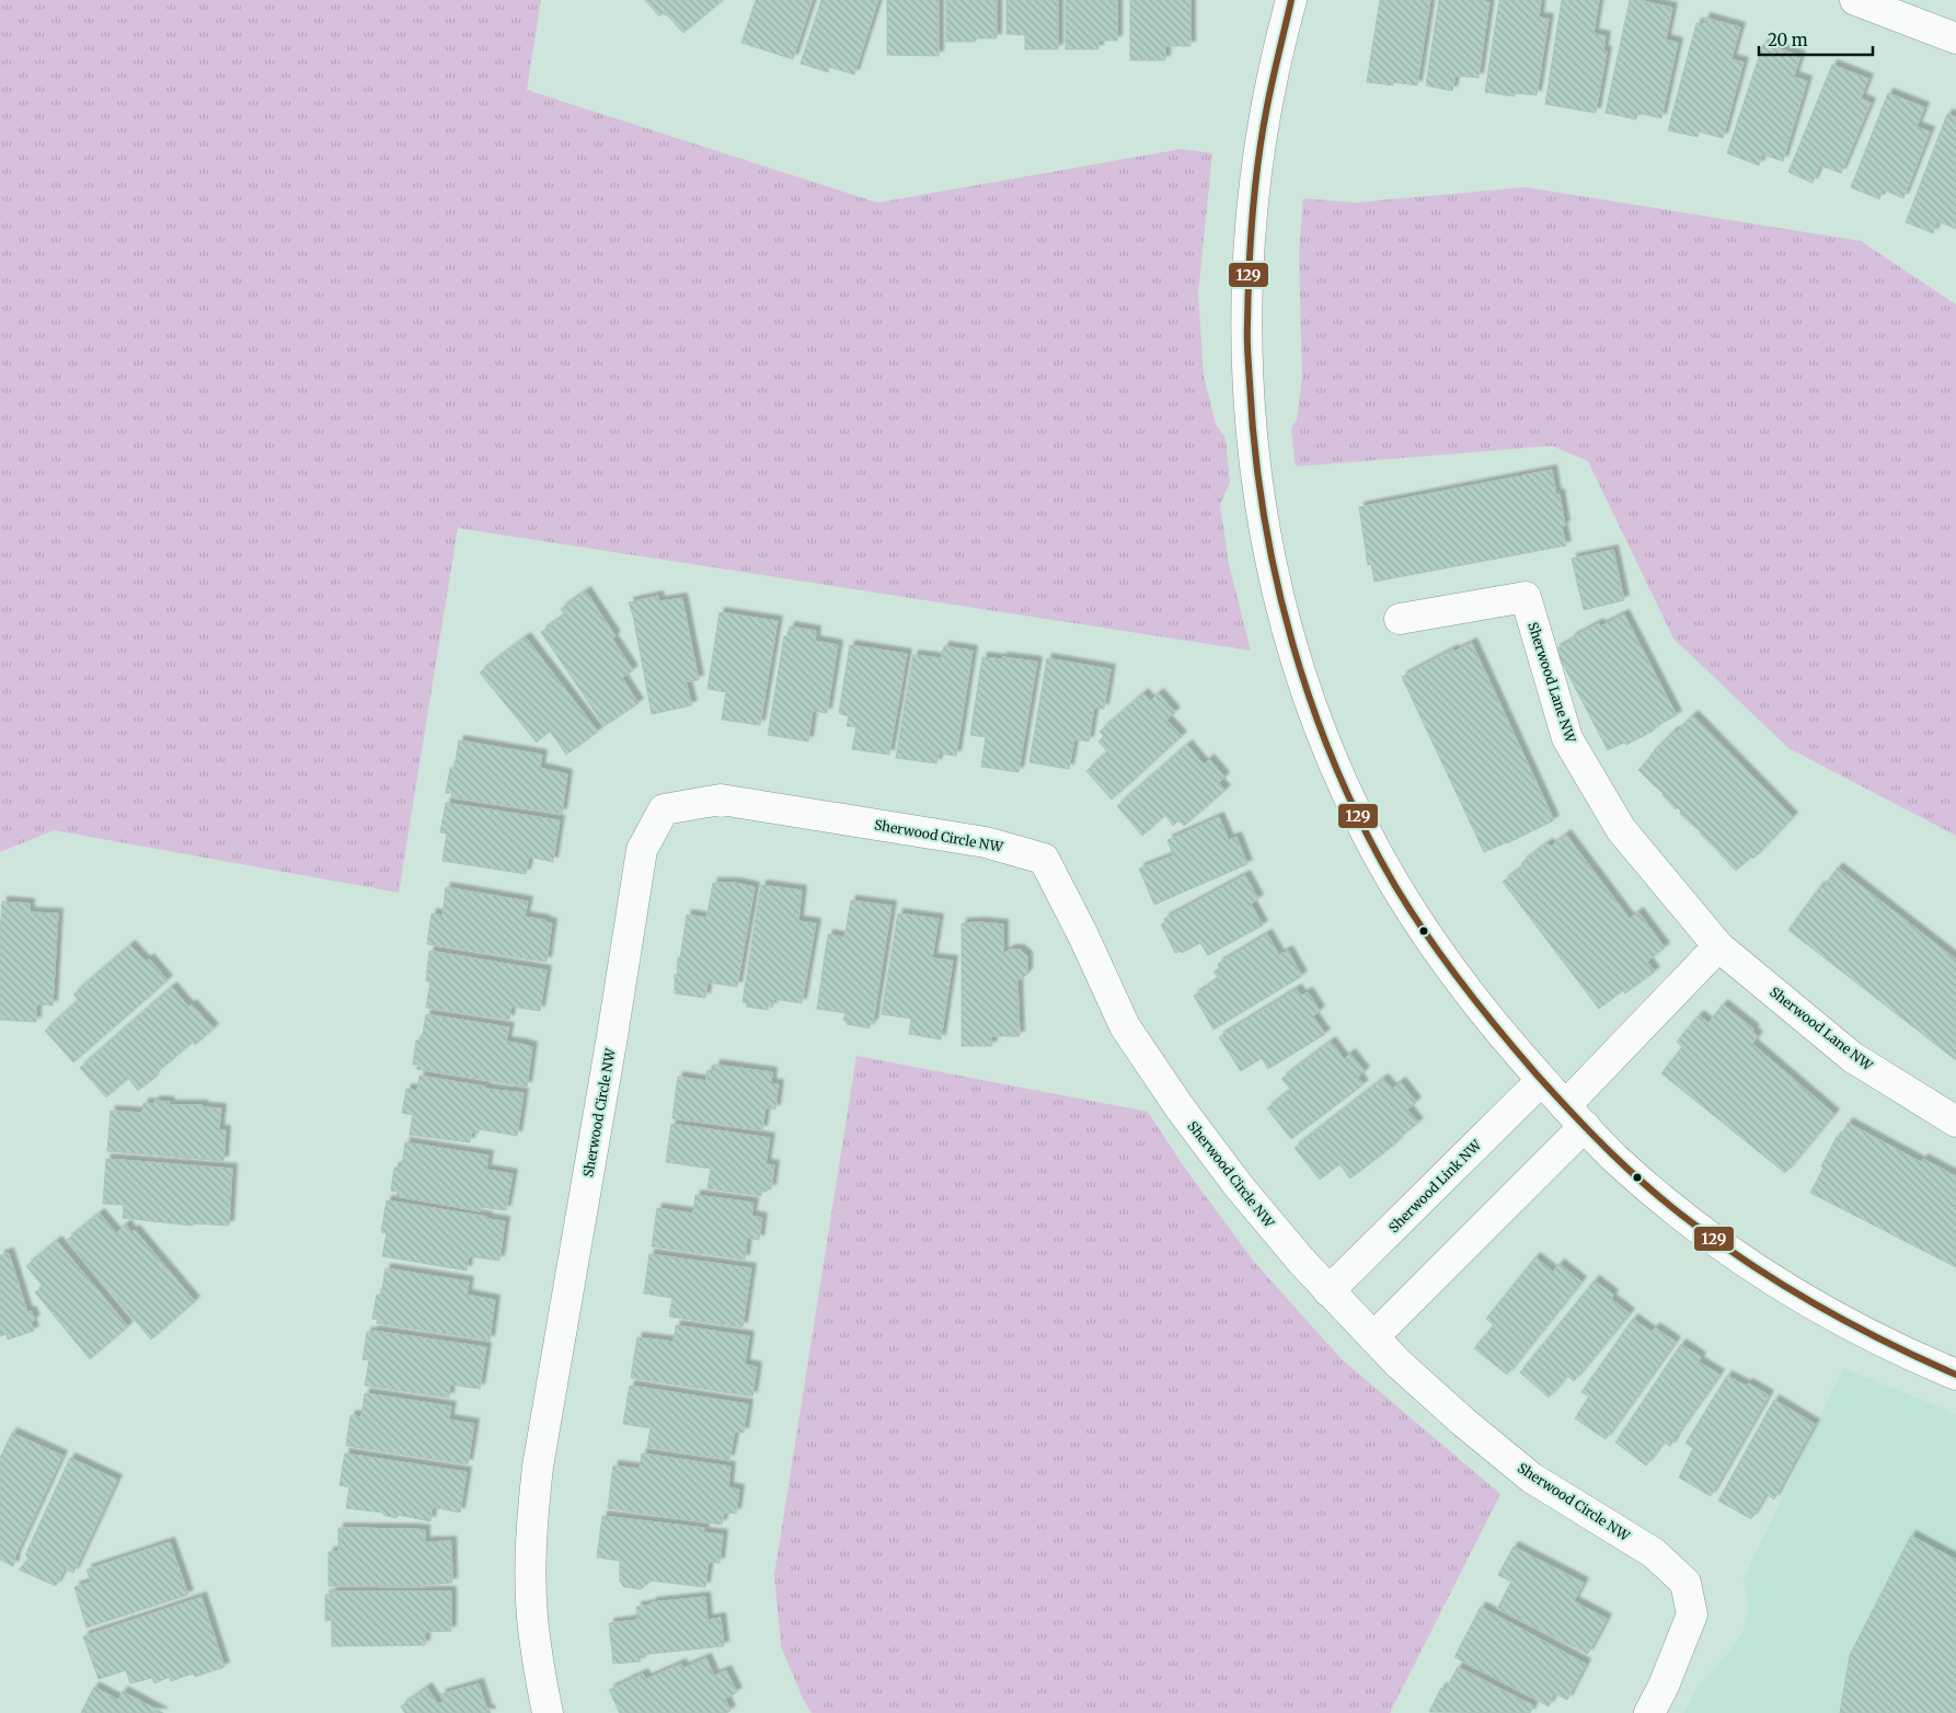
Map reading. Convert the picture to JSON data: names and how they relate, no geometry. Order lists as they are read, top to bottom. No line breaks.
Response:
{"streets":{"street":["Sherwood Lane NW","Sherwood Circle NW","Sherwood Link NW"]},"crossings":[["Sherwood Circle NW","Sherwood Link NW"]],"lines":["transit line 129"],"scale_bar":"20 m"}
